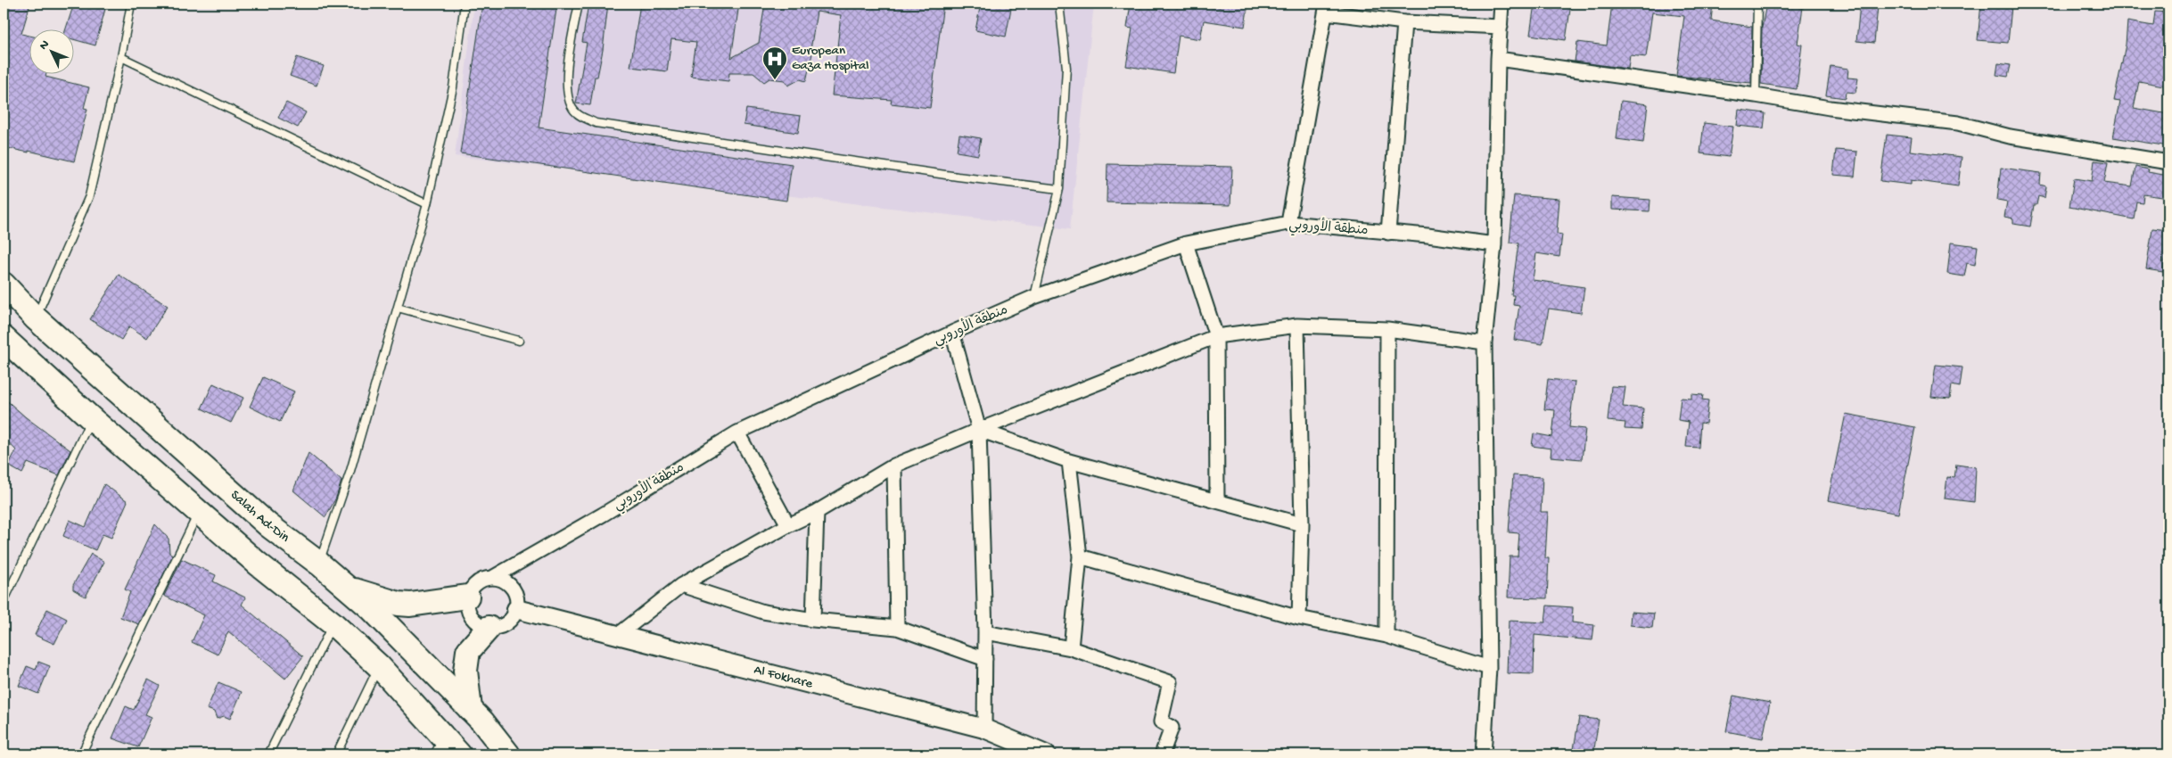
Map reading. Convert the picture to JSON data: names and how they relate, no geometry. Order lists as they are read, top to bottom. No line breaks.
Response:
{"streets":{"highway":["Salah Ad-Din"],"street":["منطقة الأوروبي","Al Fokhare"]},"crossings":[["منطقة الأوروبي","Al Fokhare"]],"places":{"hospital":["European Gaza Hospital"]},"north":"top left"}
